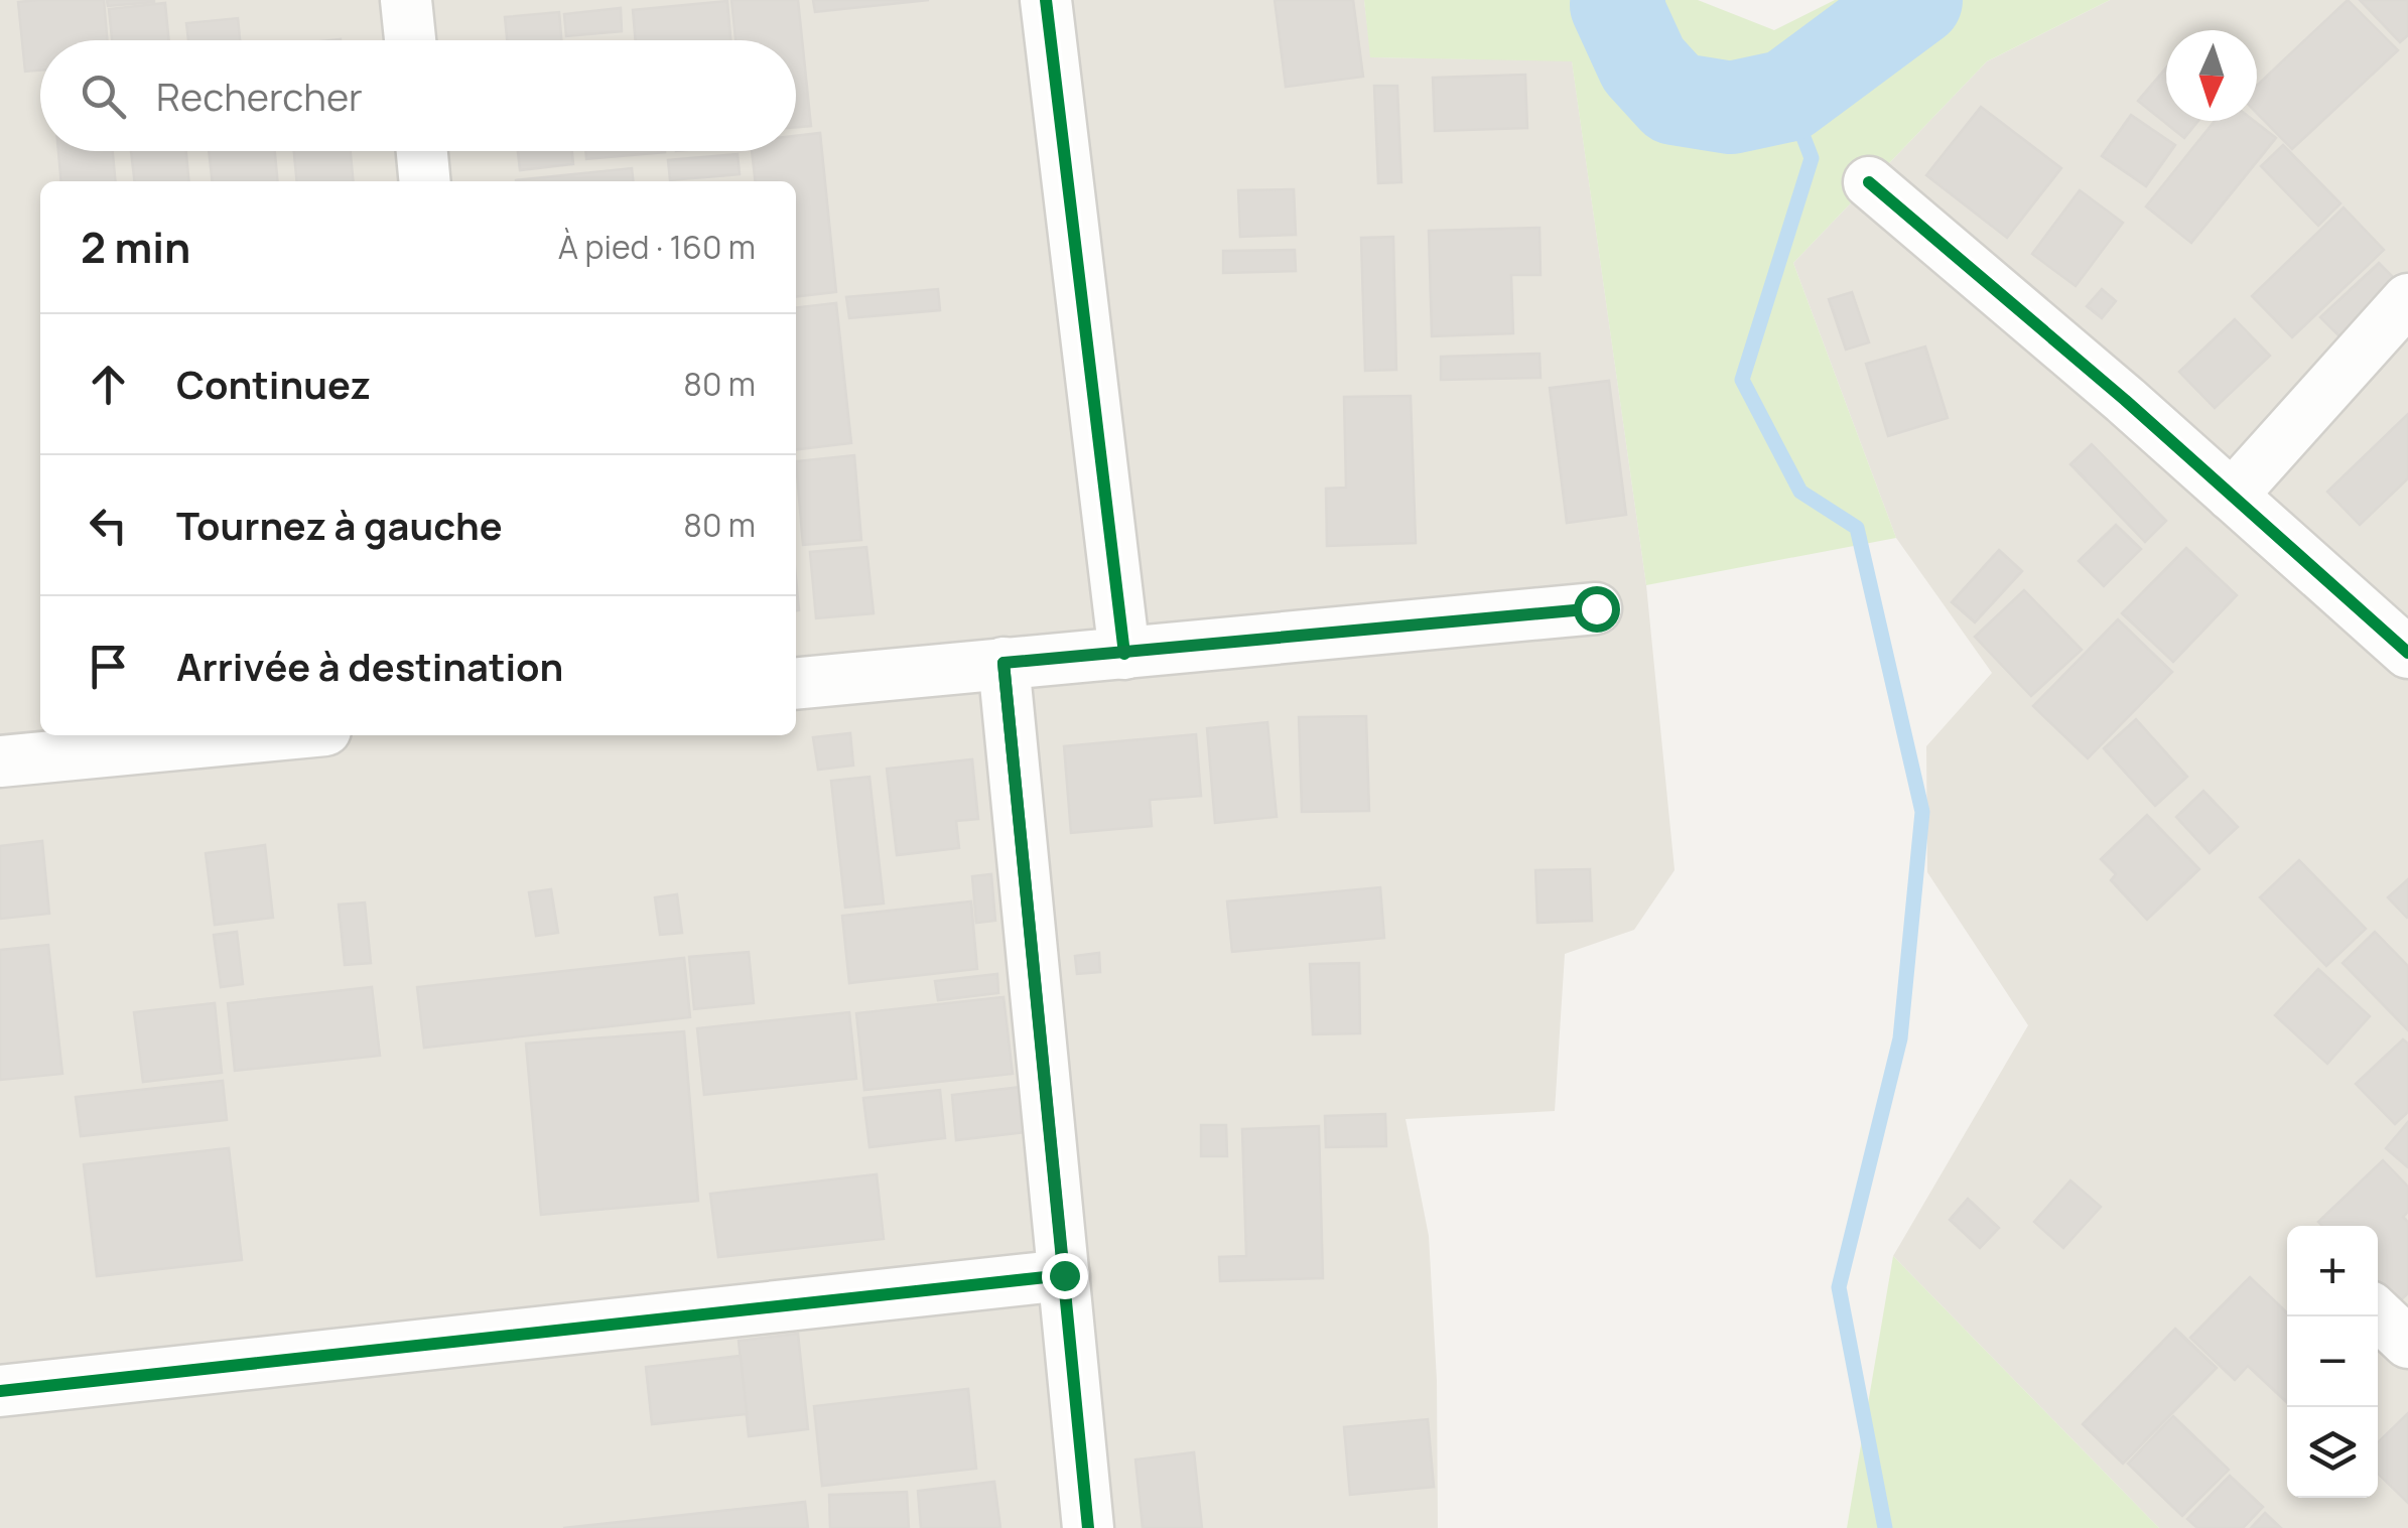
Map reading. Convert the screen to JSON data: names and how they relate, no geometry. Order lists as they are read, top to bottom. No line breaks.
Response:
{"north":"bottom","page":{"search":"Rechercher","heading":["2 min","À pied · 160 m"],"list":[["Continuez","80 m"],["Tournez à gauche","80 m"],"Arrivée à destination"],"map_buttons":["+","−"]}}
